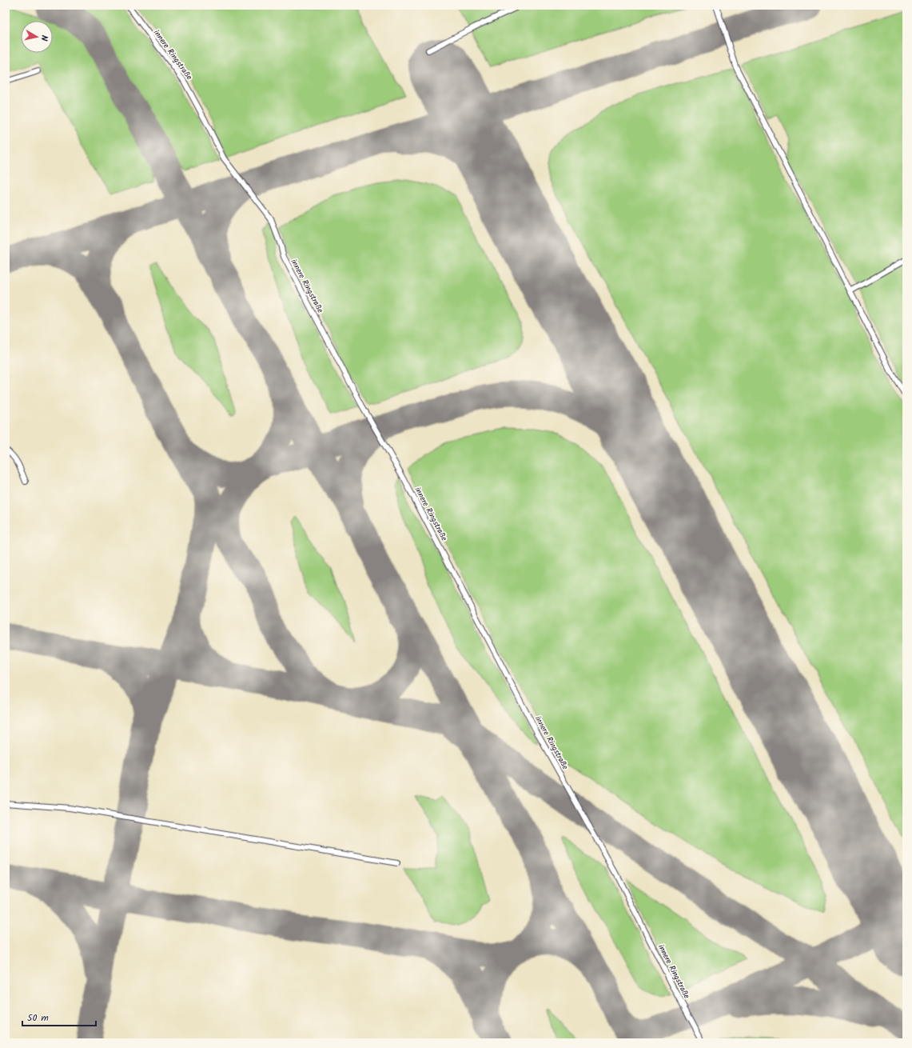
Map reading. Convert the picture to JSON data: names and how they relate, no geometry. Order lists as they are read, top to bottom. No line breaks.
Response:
{"streets":{"lane":["innere Ringstraße"]},"scale_bar":"50 m","north":"right"}
